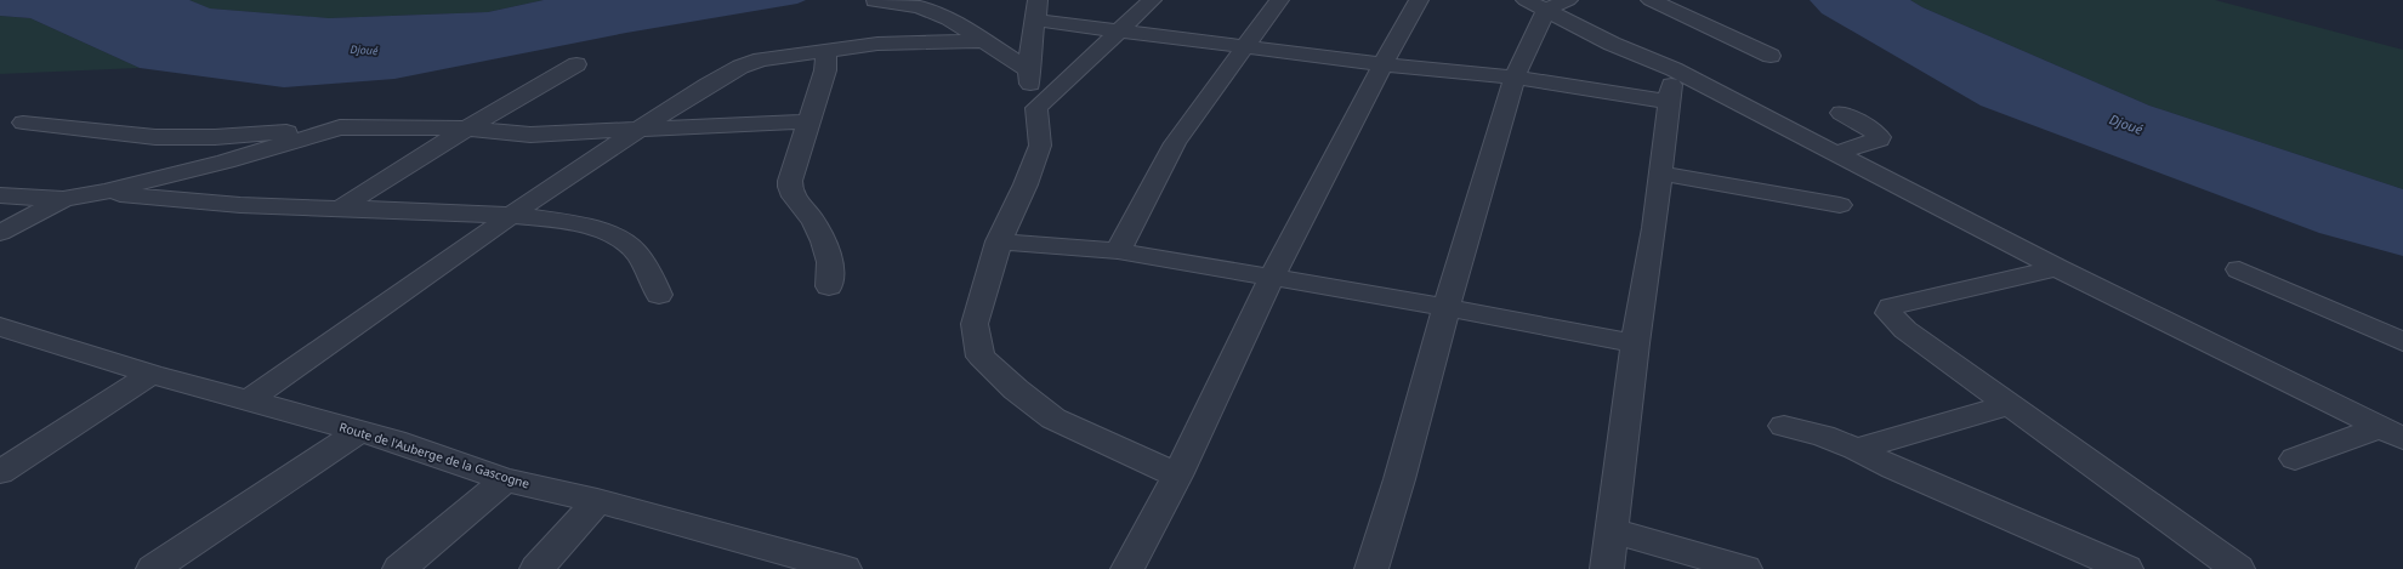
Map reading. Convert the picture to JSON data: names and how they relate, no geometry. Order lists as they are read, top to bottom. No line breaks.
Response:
{"streets":{"street":["Route de l'Auberge de la Gascogne"]},"water":["Djoué"]}
